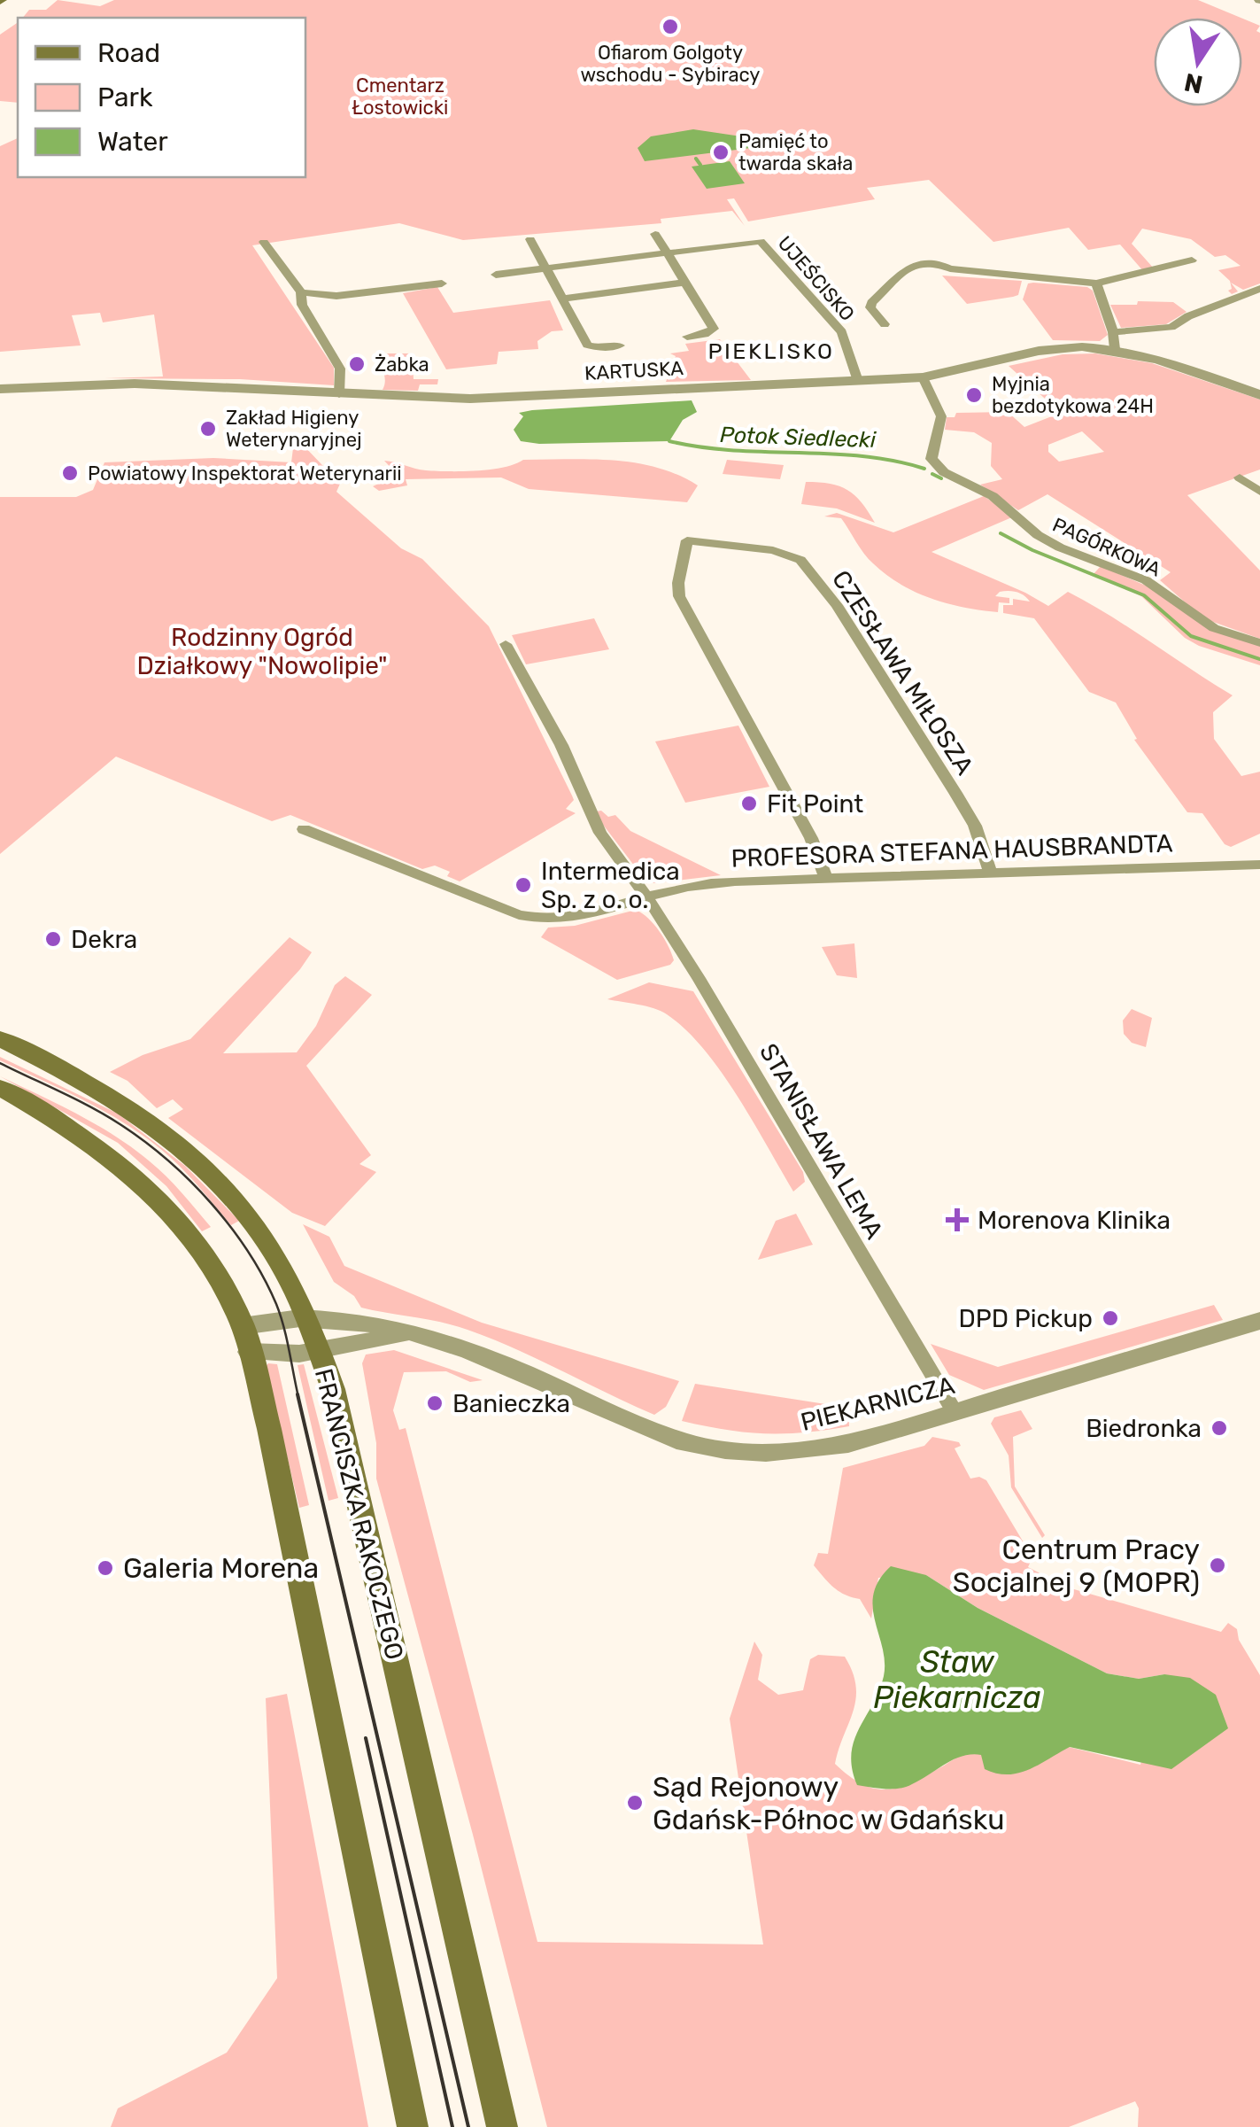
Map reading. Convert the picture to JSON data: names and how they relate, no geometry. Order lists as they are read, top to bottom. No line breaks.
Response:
{"streets":{"main road":["FRANCISZKA RAKOCZEGO"],"street":["UJEŚCISKO","KARTUSKA","PAGÓRKOWA","CZESŁAWA MIŁOSZA","PROFESORA STEFANA HAUSBRANDTA","STANISŁAWA LEMA","PIEKARNICZA"]},"crossings":[["UJEŚCISKO","KARTUSKA"],["KARTUSKA","PAGÓRKOWA"],["CZESŁAWA MIŁOSZA","PROFESORA STEFANA HAUSBRANDTA"],["PROFESORA STEFANA HAUSBRANDTA","STANISŁAWA LEMA"],["STANISŁAWA LEMA","PIEKARNICZA"],["PIEKARNICZA","FRANCISZKA RAKOCZEGO"]],"districts":["PIEKLISKO"],"water":["Potok Siedlecki","Staw Piekarnicza"],"parks":["Cmentarz Łostowicki","Rodzinny Ogród Działkowy \"Nowolipie\""],"places":{"other":["Ofiarom Golgoty wschodu - Sybiracy","Pamięć to twarda skała","Żabka","Myjnia bezdotykowa 24H","Zakład Higieny Weterynaryjnej","Powiatowy Inspektorat Weterynarii","Fit Point","Intermedica Sp. z o. o.","Dekra","DPD Pickup","Banieczka","Biedronka","Centrum Pracy Socjalnej 9 (MOPR)","Galeria Morena","Sąd Rejonowy Gdańsk-Północ w Gdańsku"],"health":["Morenova Klinika"]},"legend":["Road","Park","Water"],"north":"bottom"}
